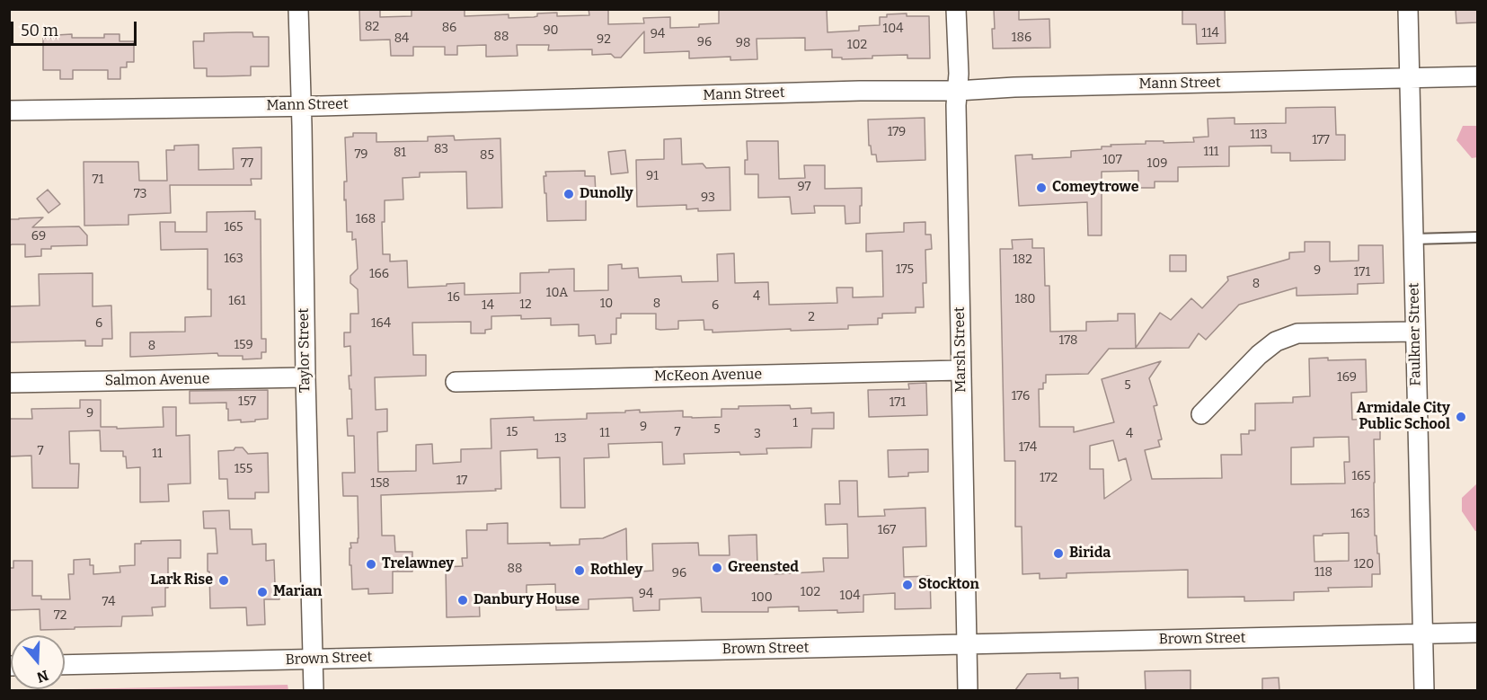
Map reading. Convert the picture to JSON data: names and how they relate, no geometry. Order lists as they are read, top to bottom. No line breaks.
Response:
{"streets":{"street":["Mann Street","Faulkner Street","Marsh Street","Taylor Street","McKeon Avenue","Salmon Avenue","Brown Street"]},"crossings":[["Mann Street","Faulkner Street"],["Mann Street","Marsh Street"],["Mann Street","Taylor Street"],["Faulkner Street","Brown Street"],["Marsh Street","McKeon Avenue"],["Marsh Street","Brown Street"],["Taylor Street","Salmon Avenue"],["Taylor Street","Brown Street"]],"places":["Comeytrowe","Dunolly","Armidale City Public School","Birida","Trelawney","Greensted","Rothley","Lark Rise","Stockton","Marian","Danbury House"],"house_numbers":["82","86","104","90","114","94","88","186","84","92","96","98","102","179","113","177","83","111","81","79","85","107","77","109","91","71","97","73","93","168","165","69","163","182","175","9","171","166","8","10A","4","16","180","161","10","8","12","14","6","2","6","164","178","159","8","169","5","176","157","171","9","1","9","5","15","7","11","3","4","13","174","7","11","155","165","172","17","158","163","167","120","88","118","96","102","94","104","100","74","72"],"scale_bar":"50 m","north":"bottom"}
